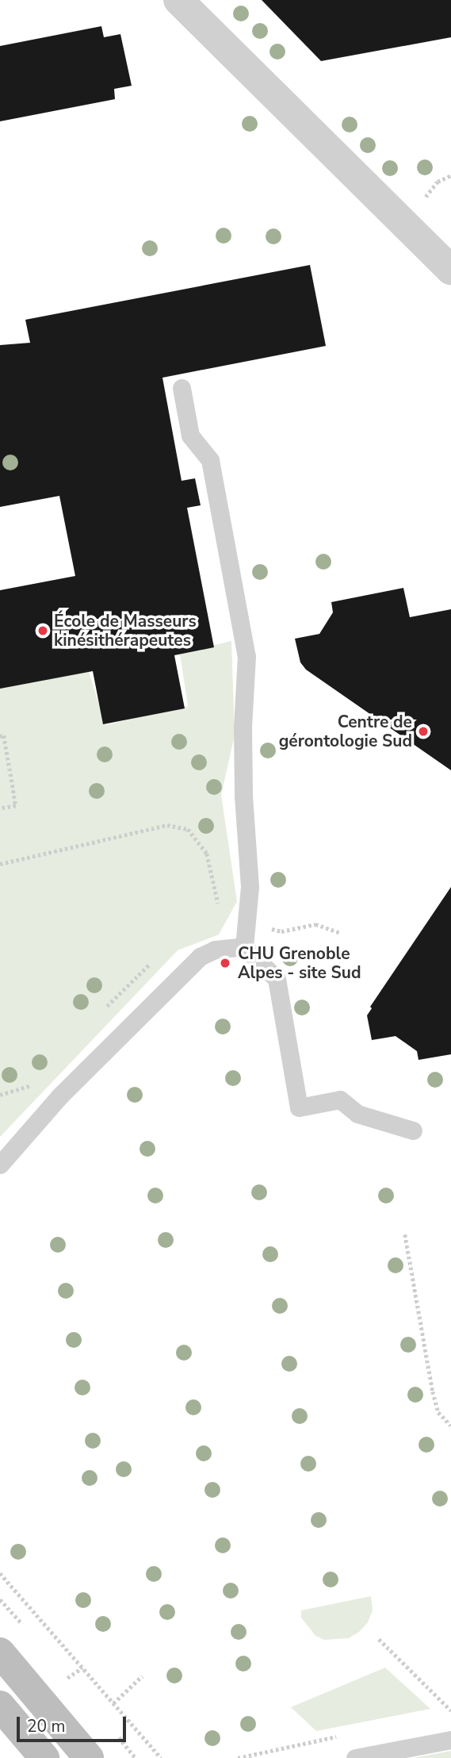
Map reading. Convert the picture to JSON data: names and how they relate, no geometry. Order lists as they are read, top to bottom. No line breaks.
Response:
{"places":["École de Masseurs kinésithérapeutes","Centre de gérontologie Sud","CHU Grenoble Alpes - site Sud"],"scale_bar":"20 m"}
